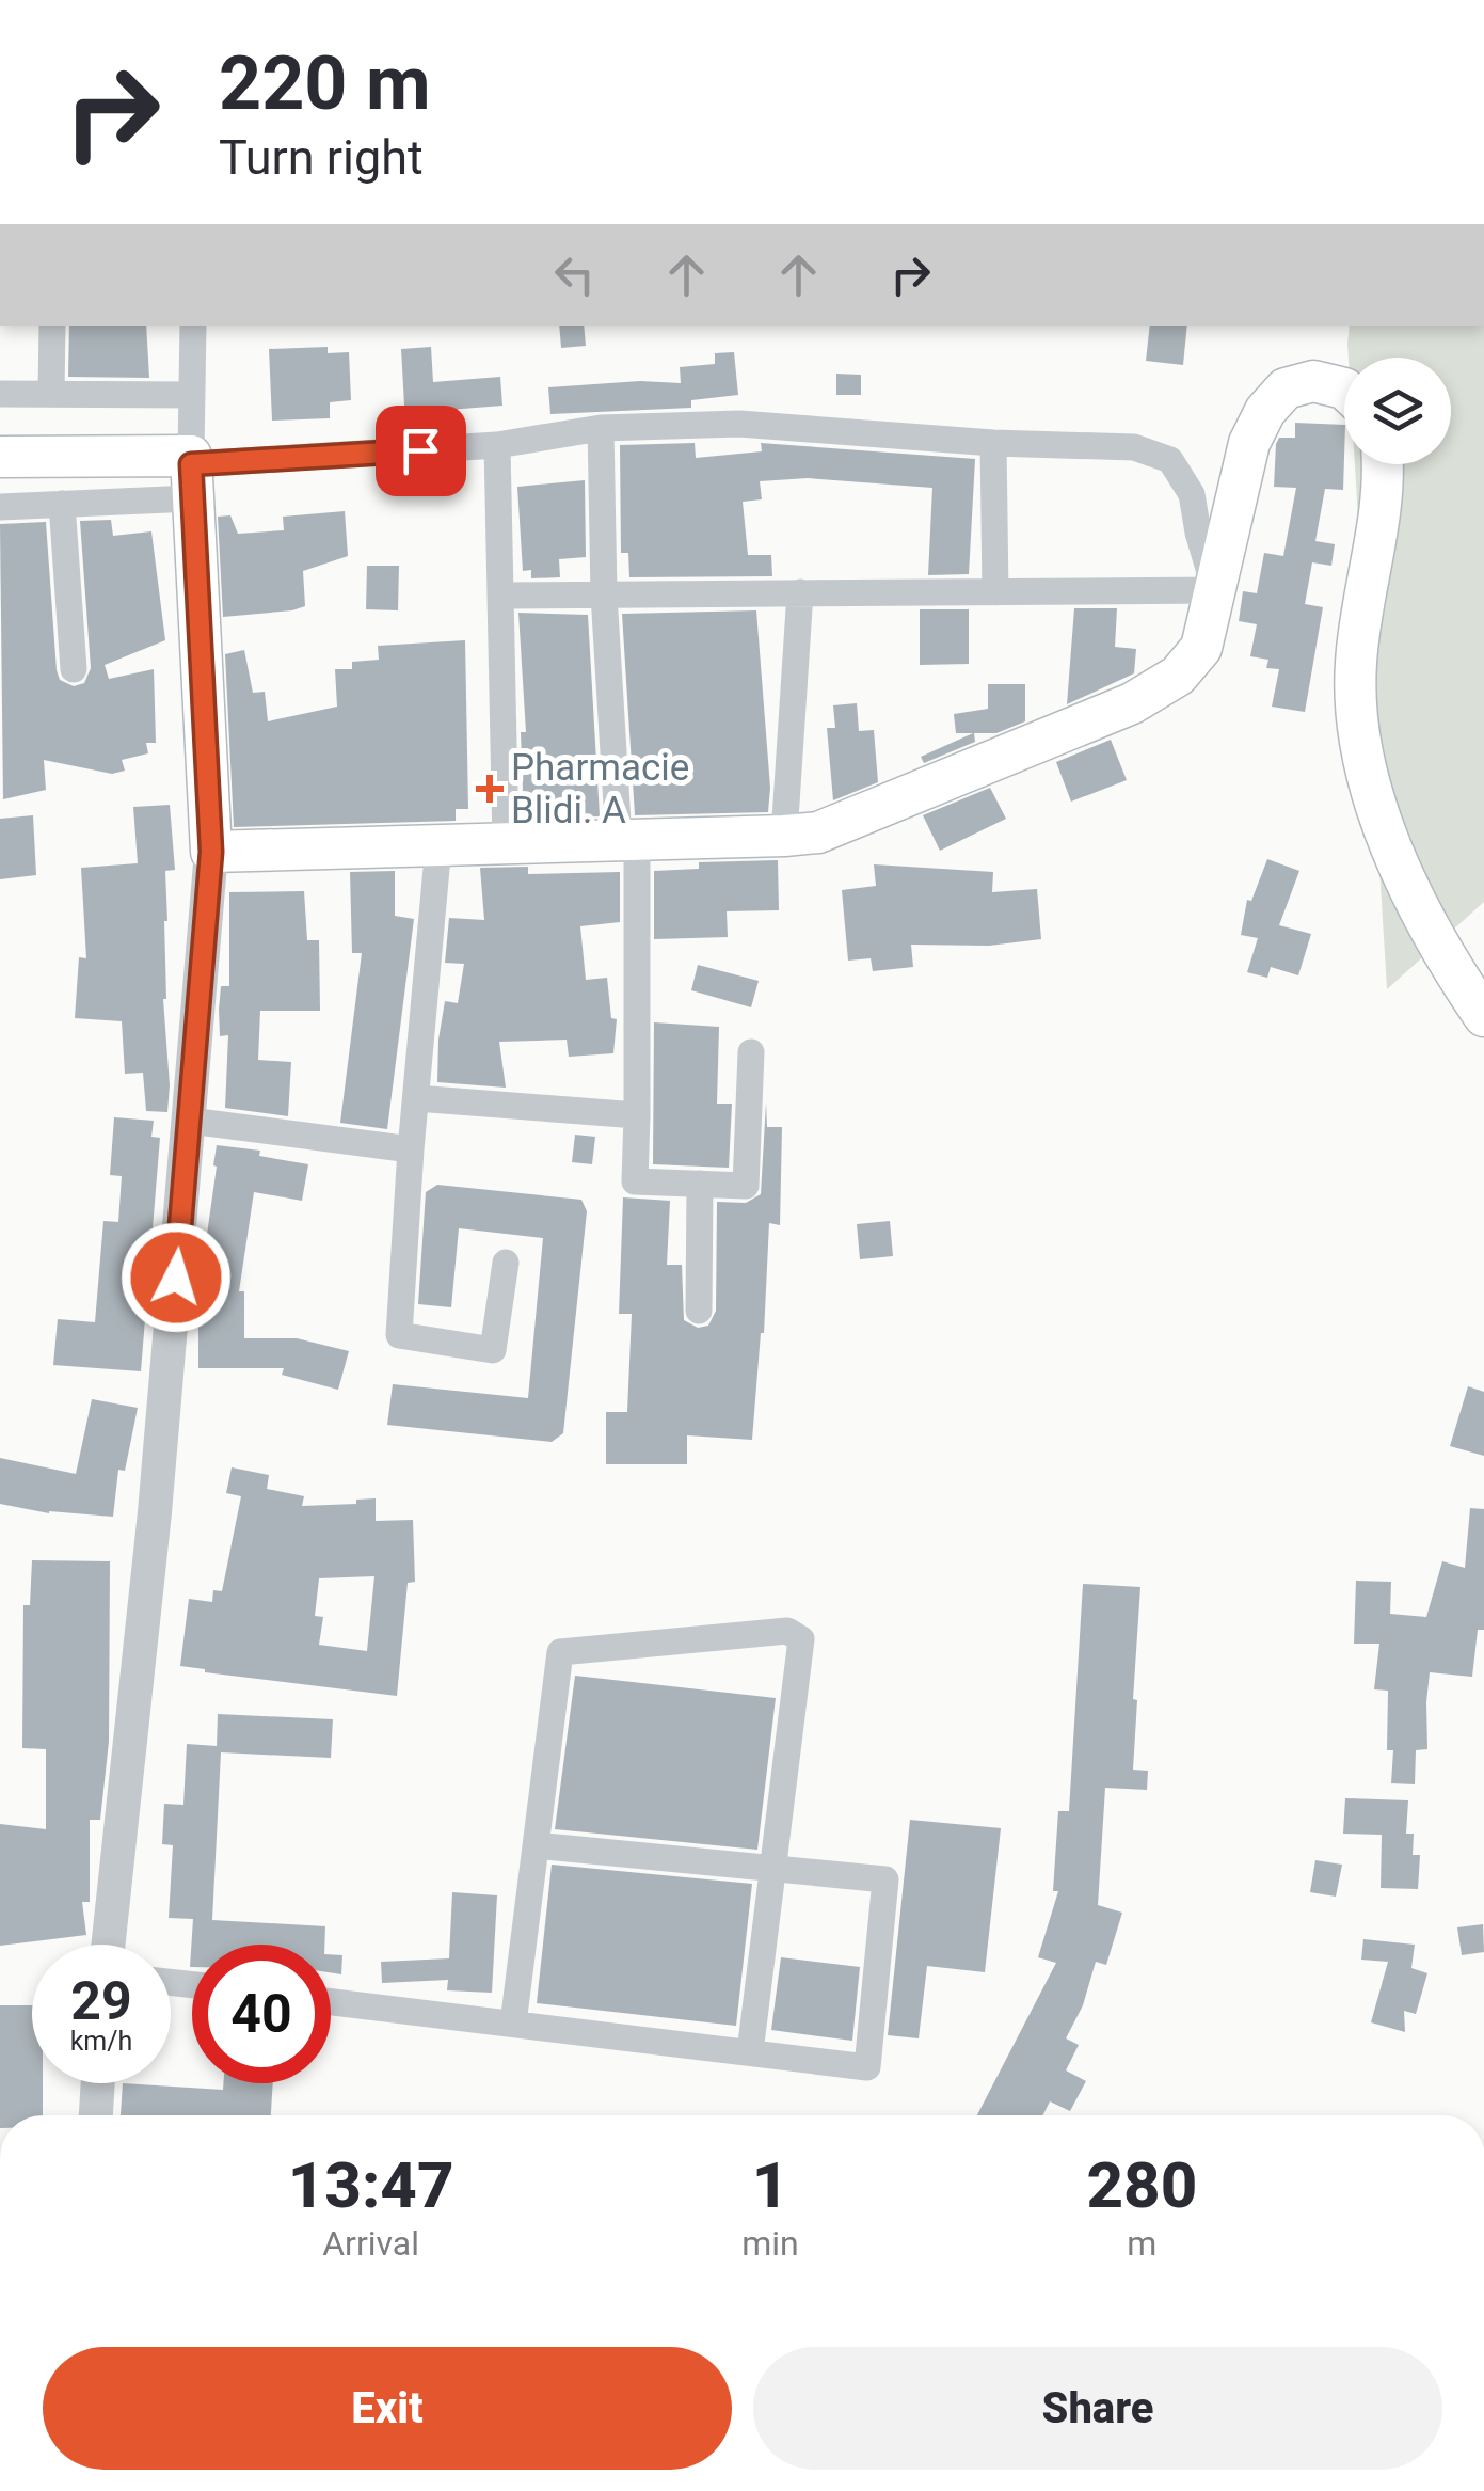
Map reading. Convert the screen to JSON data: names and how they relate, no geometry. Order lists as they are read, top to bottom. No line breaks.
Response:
{"places":{"health":["Pharmacie Blidi. A"]},"page":{"turn":["220 m","Turn right"],"speed":"29 km/h","limit":"40","eta":["13:47","Arrival","1","min","280","m"],"buttons":["Exit","Share"]}}
